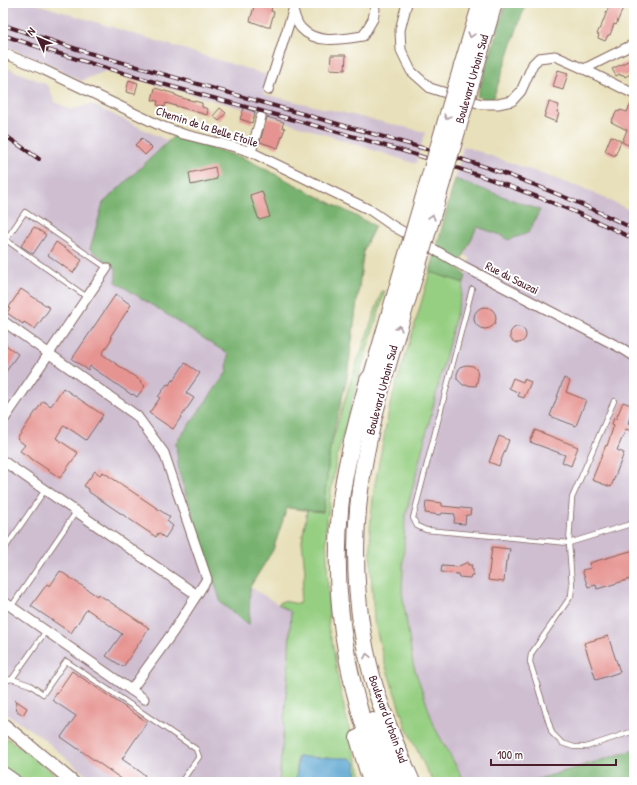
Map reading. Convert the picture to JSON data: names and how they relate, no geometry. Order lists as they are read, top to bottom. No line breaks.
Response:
{"streets":{"highway":["Boulevard Urbain Sud"],"street":["Chemin de la Belle Etoile","Rue du Sauzai"]},"crossings":[["Chemin de la Belle Etoile","Rue du Sauzai"]],"scale_bar":"100 m","north":"top left"}
